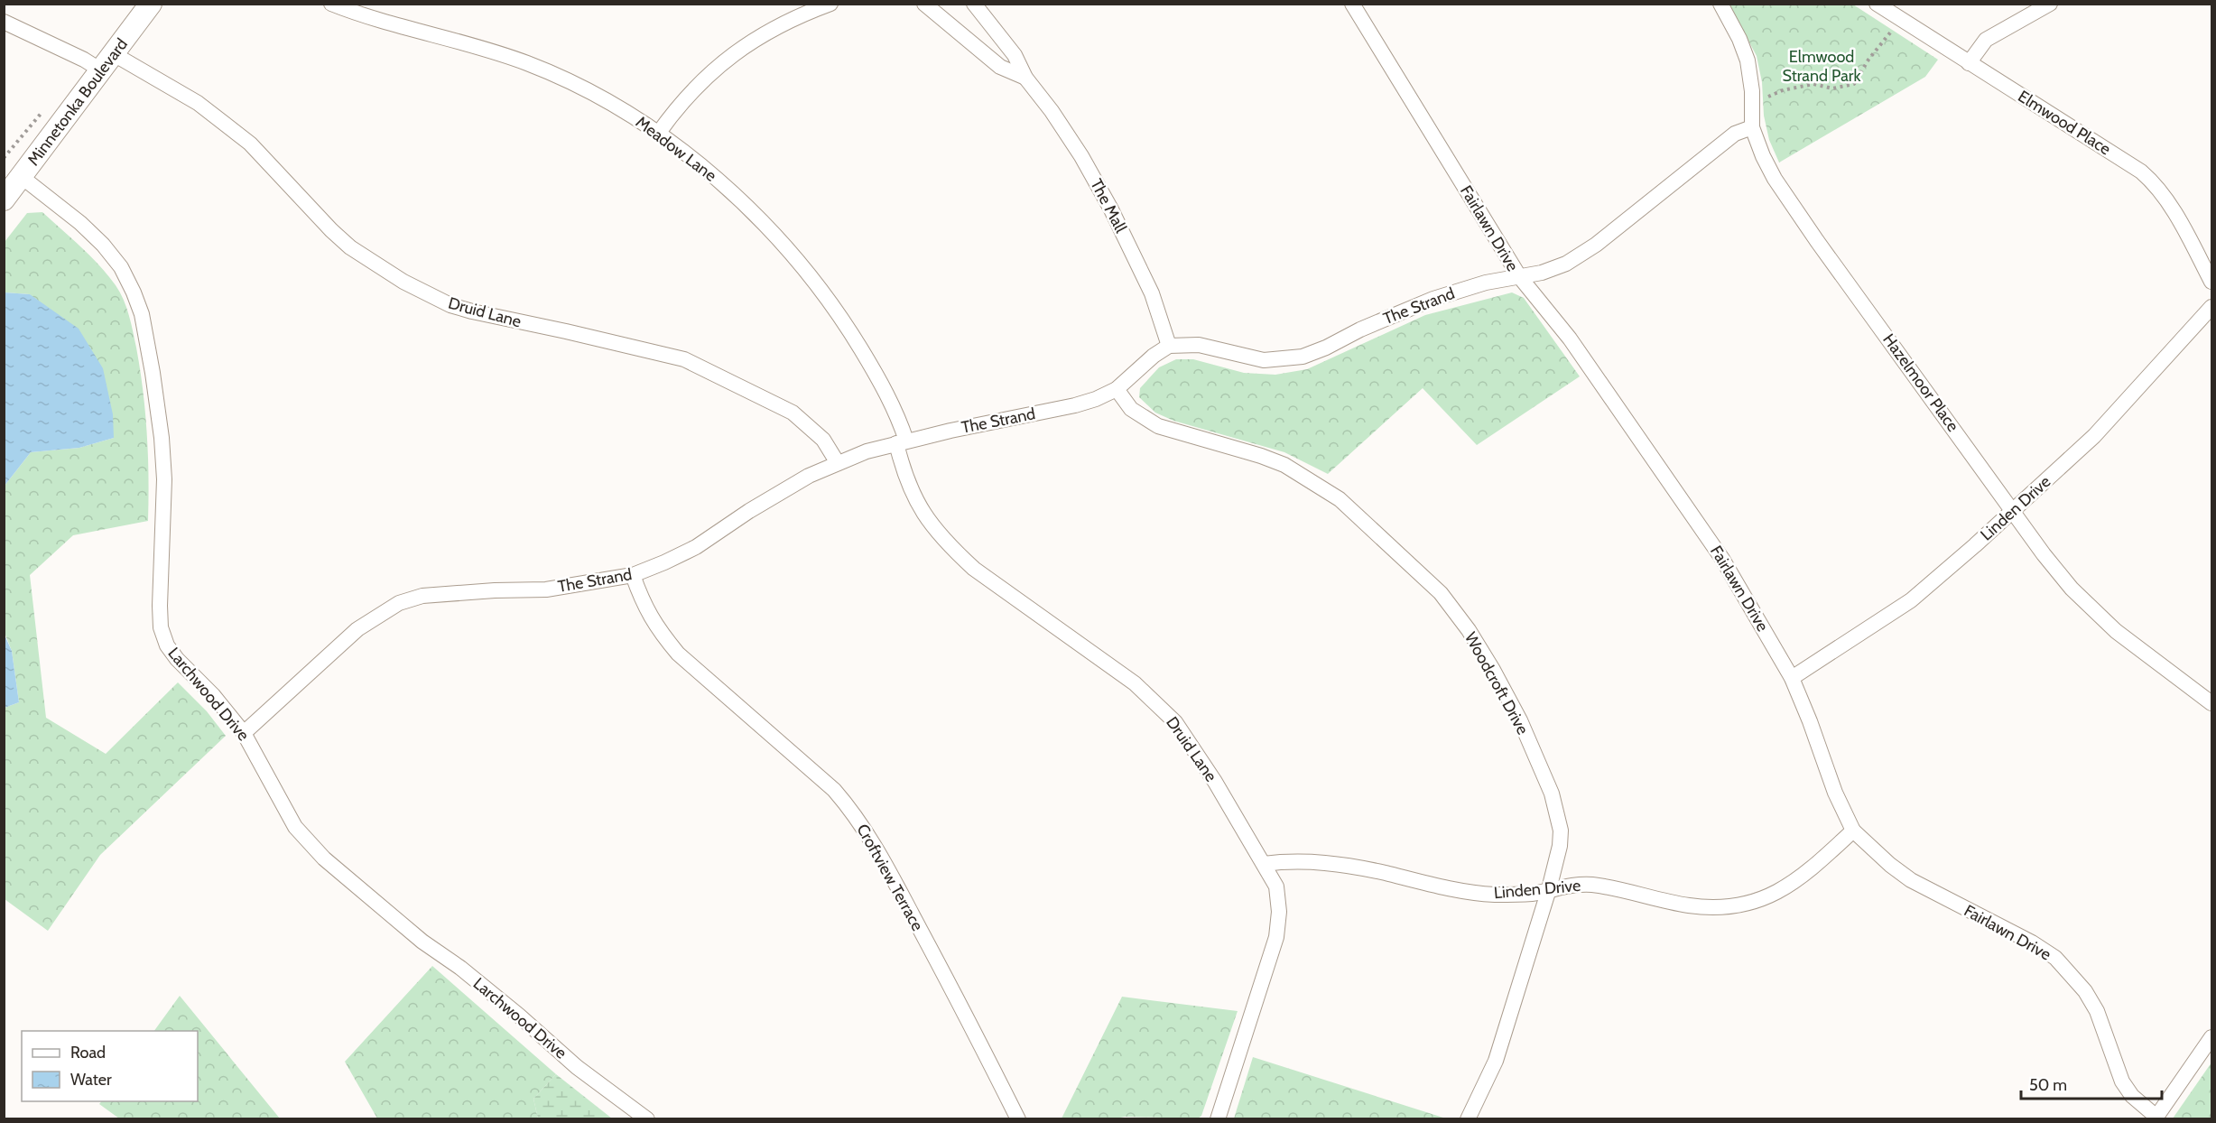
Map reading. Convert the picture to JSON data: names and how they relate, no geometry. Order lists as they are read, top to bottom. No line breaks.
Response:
{"streets":{"main road":["Minnetonka Boulevard"],"street":["Elmwood Place","Meadow Lane","The Mall","Fairlawn Drive","The Strand","Druid Lane","Hazelmoor Place","Linden Drive","Woodcroft Drive","Larchwood Drive","Croftview Terrace"]},"crossings":[["Minnetonka Boulevard","Druid Lane"],["Minnetonka Boulevard","Larchwood Drive"],["Meadow Lane","The Strand"],["Meadow Lane","Druid Lane"],["The Mall","The Strand"],["Fairlawn Drive","The Strand"],["Fairlawn Drive","Linden Drive"],["The Strand","Druid Lane"],["The Strand","Hazelmoor Place"],["The Strand","Woodcroft Drive"],["The Strand","Larchwood Drive"],["The Strand","Croftview Terrace"],["Druid Lane","Linden Drive"],["Hazelmoor Place","Linden Drive"],["Linden Drive","Woodcroft Drive"]],"parks":["Elmwood Strand Park"],"legend":["Road","Water"],"scale_bar":"50 m"}
